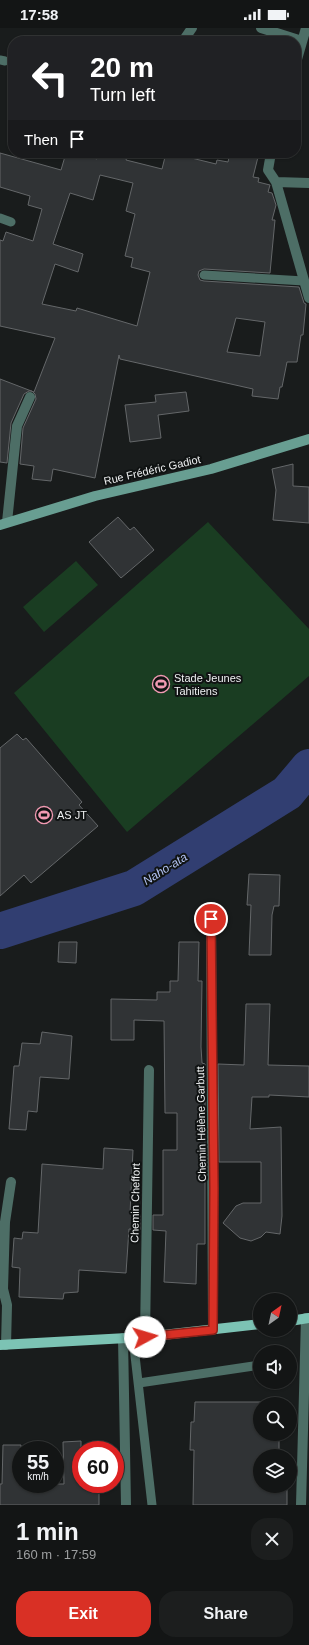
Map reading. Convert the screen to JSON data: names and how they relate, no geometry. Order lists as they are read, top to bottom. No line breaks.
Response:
{"streets":{"main road":["Rue Frédéric Gadiot"],"street":["Chemin Hélène Garbutt","Chemin Cheffort"]},"water":["Naho-ata"],"places":{"sports":["Stade Jeunes Tahitiens","AS JT"]},"north":"top right","page":{"status":"17:58","turn":["20 m","Turn left"],"then":"Then","speed":"55 km/h","limit":"60","heading":["1 min","160 m · 17:59"],"buttons":["Exit","Share"]}}
